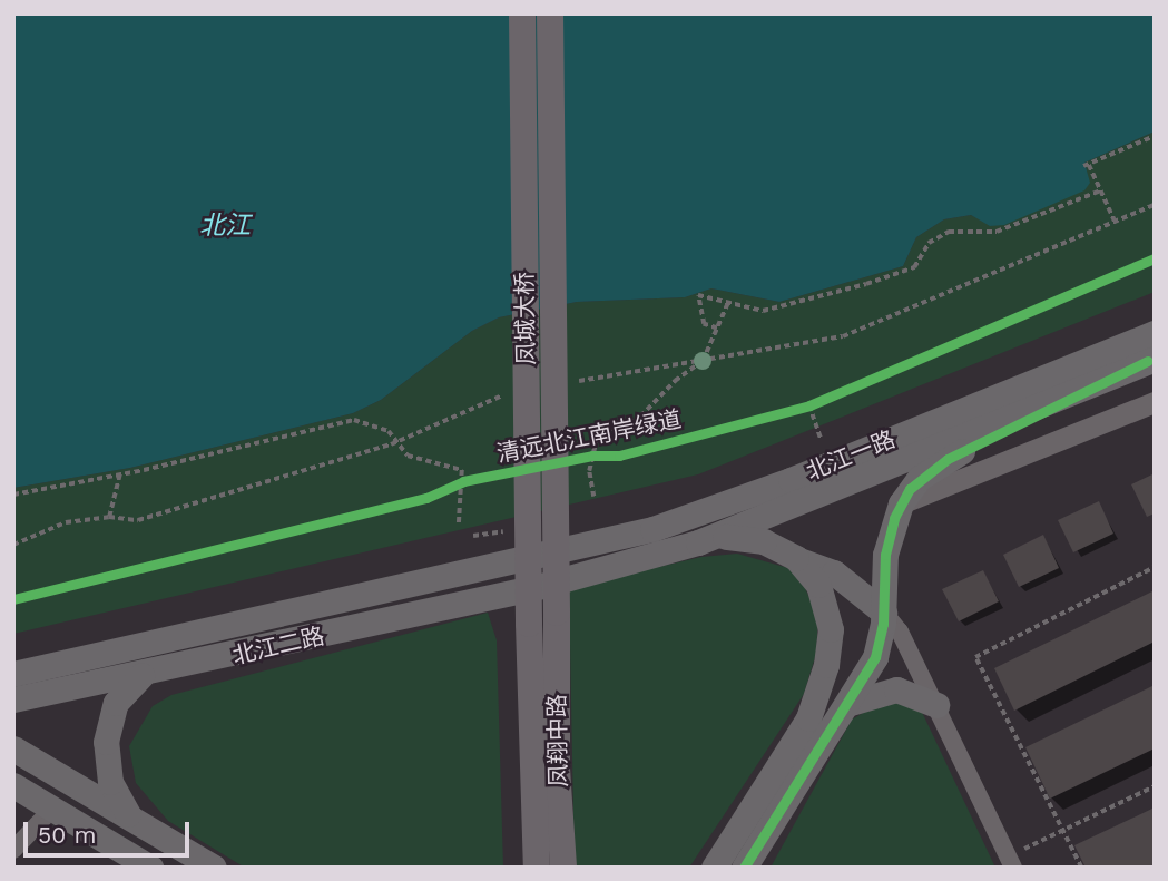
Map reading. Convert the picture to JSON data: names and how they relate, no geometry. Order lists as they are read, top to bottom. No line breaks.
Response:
{"streets":{"main road":["凤城大桥","北江一路","北江二路","凤翔中路"],"cycle path":["清远北江南岸绿道"]},"crossings":[["凤城大桥","凤翔中路"],["北江一路","北江二路"]],"water":["北江"],"scale_bar":"50 m"}
